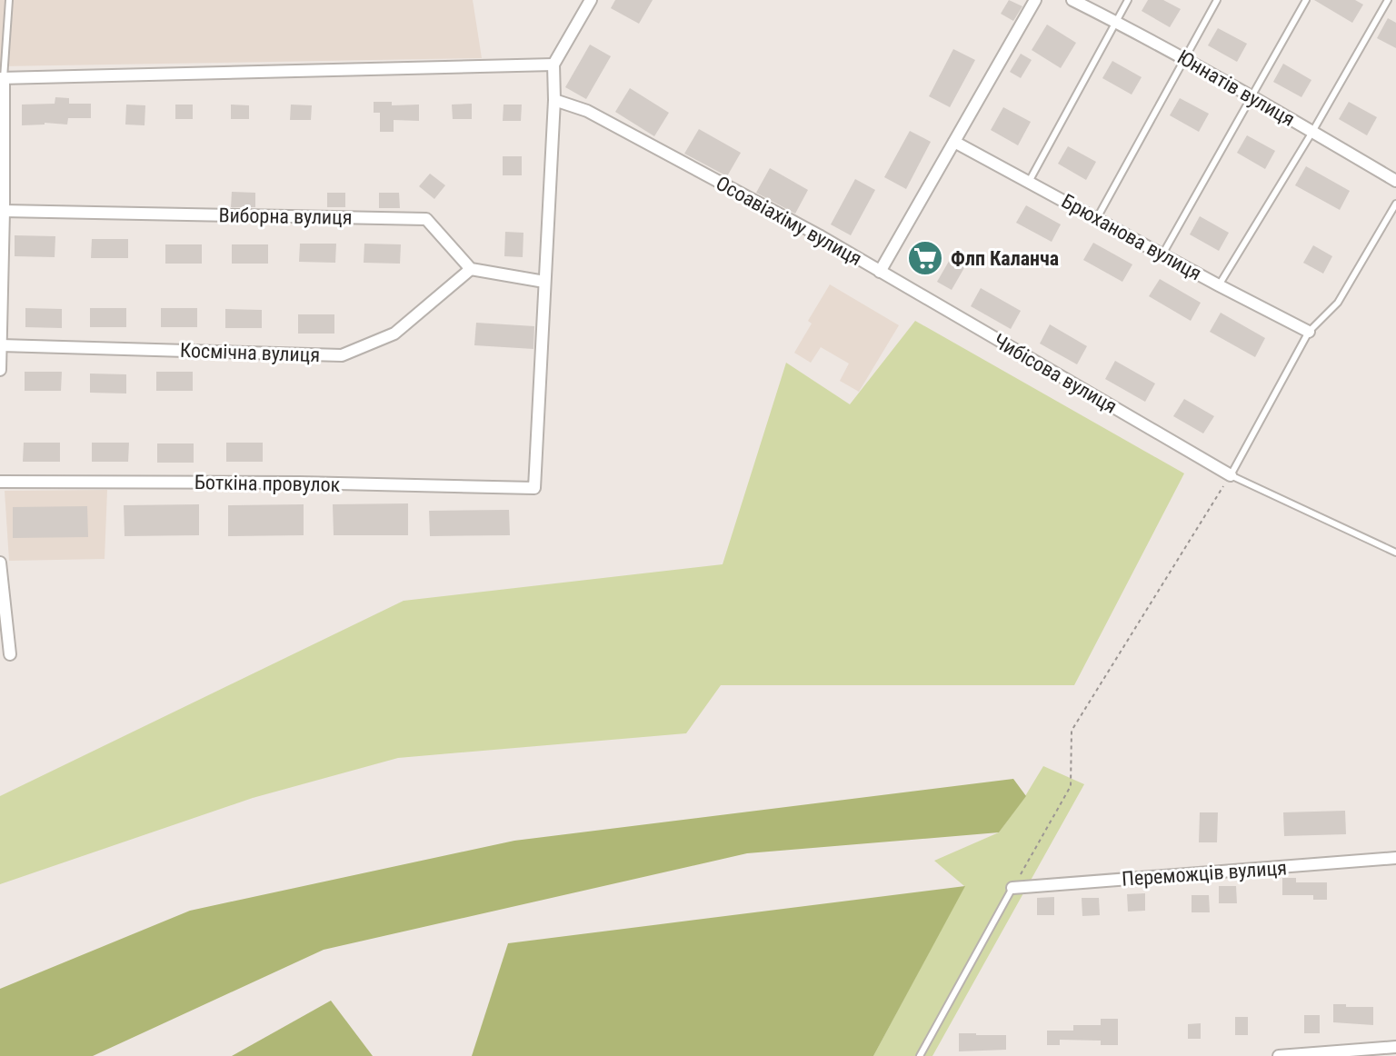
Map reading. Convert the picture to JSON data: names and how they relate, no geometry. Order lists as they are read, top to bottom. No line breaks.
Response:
{"streets":{"street":["Юннатів вулиця","Виборна вулиця","Осоавіахіму вулиця","Брюханова вулиця","Космічна вулиця","Чибісова вулиця","Боткіна провулок","Переможців вулиця"]},"crossings":[["Виборна вулиця","Космічна вулиця"],["Осоавіахіму вулиця","Брюханова вулиця"],["Осоавіахіму вулиця","Чибісова вулиця"]],"places":{"supermarket":["Флп Каланча"]}}
